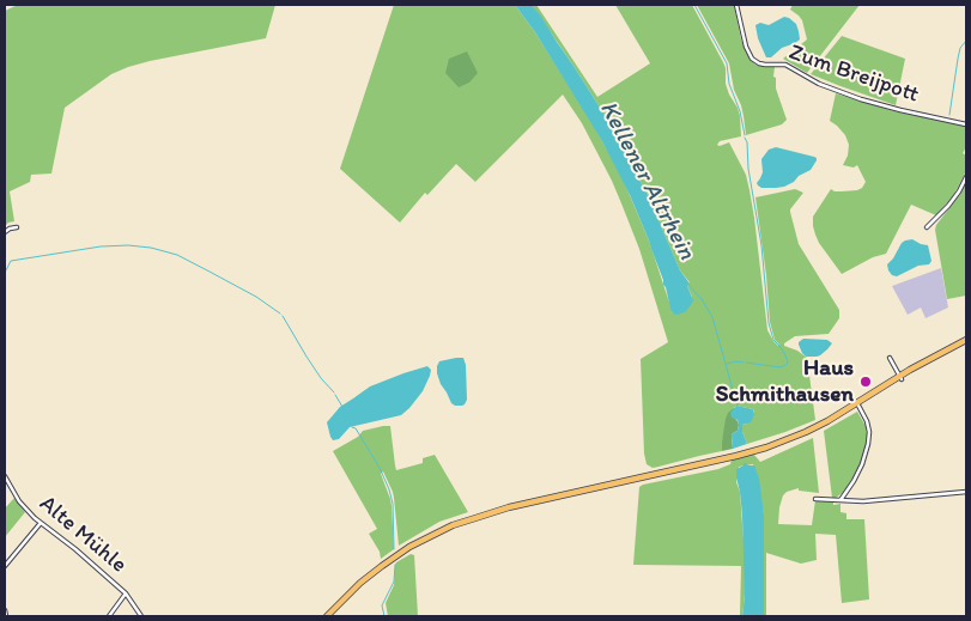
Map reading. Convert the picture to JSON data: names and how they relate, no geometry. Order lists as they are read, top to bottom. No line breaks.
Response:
{"streets":{"street":["Zum Breijpott","Alte Mühle"]},"water":["Kellener Altrhein"],"places":["Haus Schmithausen"]}
